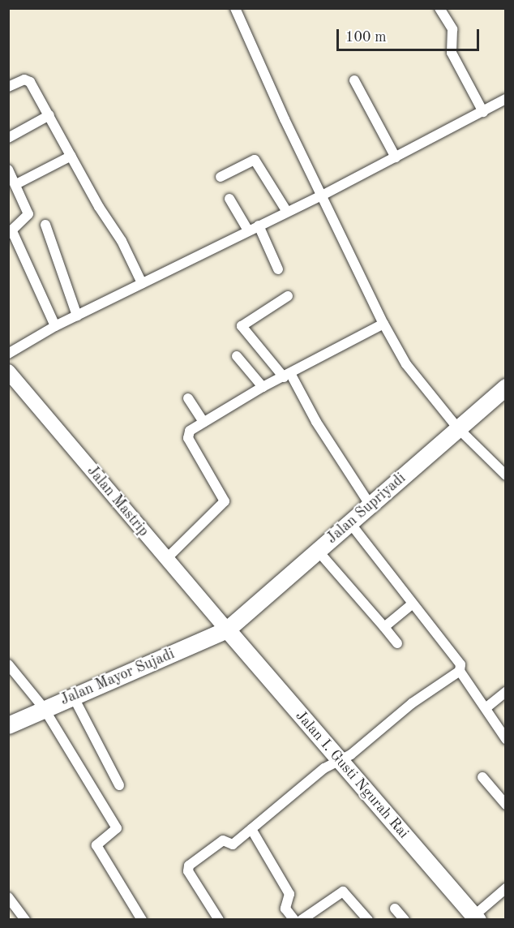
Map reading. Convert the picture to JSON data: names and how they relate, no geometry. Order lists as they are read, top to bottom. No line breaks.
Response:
{"streets":{"highway":["Jalan Supriyadi","Jalan Mayor Sujadi","Jalan I. Gusti Ngurah Rai"],"main road":["Jalan Mastrip"]},"crossings":[["Jalan Mastrip","Jalan Supriyadi"],["Jalan Mastrip","Jalan Mayor Sujadi"],["Jalan Mastrip","Jalan I. Gusti Ngurah Rai"],["Jalan Supriyadi","Jalan Mayor Sujadi"],["Jalan Supriyadi","Jalan I. Gusti Ngurah Rai"],["Jalan Mayor Sujadi","Jalan I. Gusti Ngurah Rai"]],"scale_bar":"100 m"}
